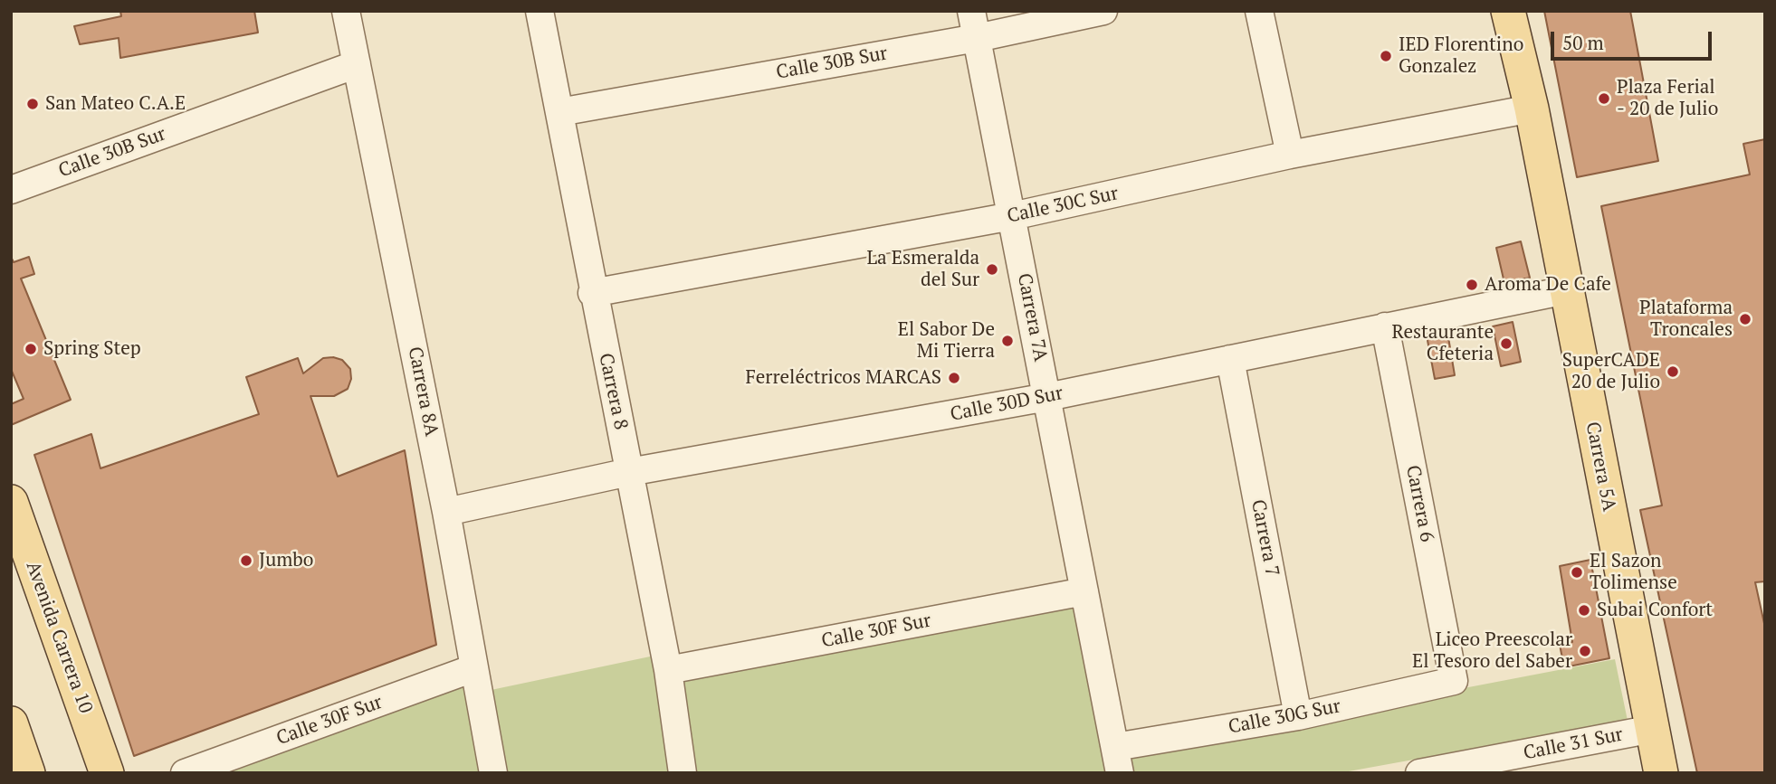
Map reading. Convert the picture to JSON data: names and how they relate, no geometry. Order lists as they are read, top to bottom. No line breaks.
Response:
{"streets":{"main road":["Carrera 5A","Avenida Carrera 10"],"street":["Calle 30B Sur","Calle 30C Sur","Carrera 7A","Carrera 8A","Carrera 8","Calle 30D Sur","Carrera 6","Carrera 7","Calle 30F Sur","Calle 30G Sur","Calle 31 Sur"]},"crossings":[["Calle 30B Sur","Carrera 7A"],["Calle 30B Sur","Carrera 8A"],["Calle 30B Sur","Carrera 8"],["Calle 30C Sur","Carrera 7A"],["Calle 30C Sur","Carrera 8"],["Calle 30C Sur","Carrera 5A"],["Carrera 7A","Calle 30D Sur"],["Carrera 7A","Calle 30F Sur"],["Carrera 7A","Calle 30G Sur"],["Carrera 8A","Calle 30D Sur"],["Carrera 8A","Calle 30F Sur"],["Carrera 8","Calle 30D Sur"],["Carrera 8","Calle 30F Sur"],["Calle 30D Sur","Carrera 5A"],["Calle 30D Sur","Carrera 6"],["Calle 30D Sur","Carrera 7"],["Carrera 5A","Calle 31 Sur"],["Carrera 6","Calle 30G Sur"],["Carrera 7","Calle 30G Sur"]],"places":["IED Florentino Gonzalez","Plaza Ferial - 20 de Julio","San Mateo C.A.E","La Esmeralda del Sur","Aroma De Cafe","Plataforma Troncales","El Sabor De Mi Tierra","Restaurante Cfeteria","Spring Step","SuperCADE 20 de Julio","Ferreléctricos MARCAS","Jumbo","El Sazon Tolimense","Subai Confort","Liceo Preescolar El Tesoro del Saber"],"scale_bar":"50 m"}
